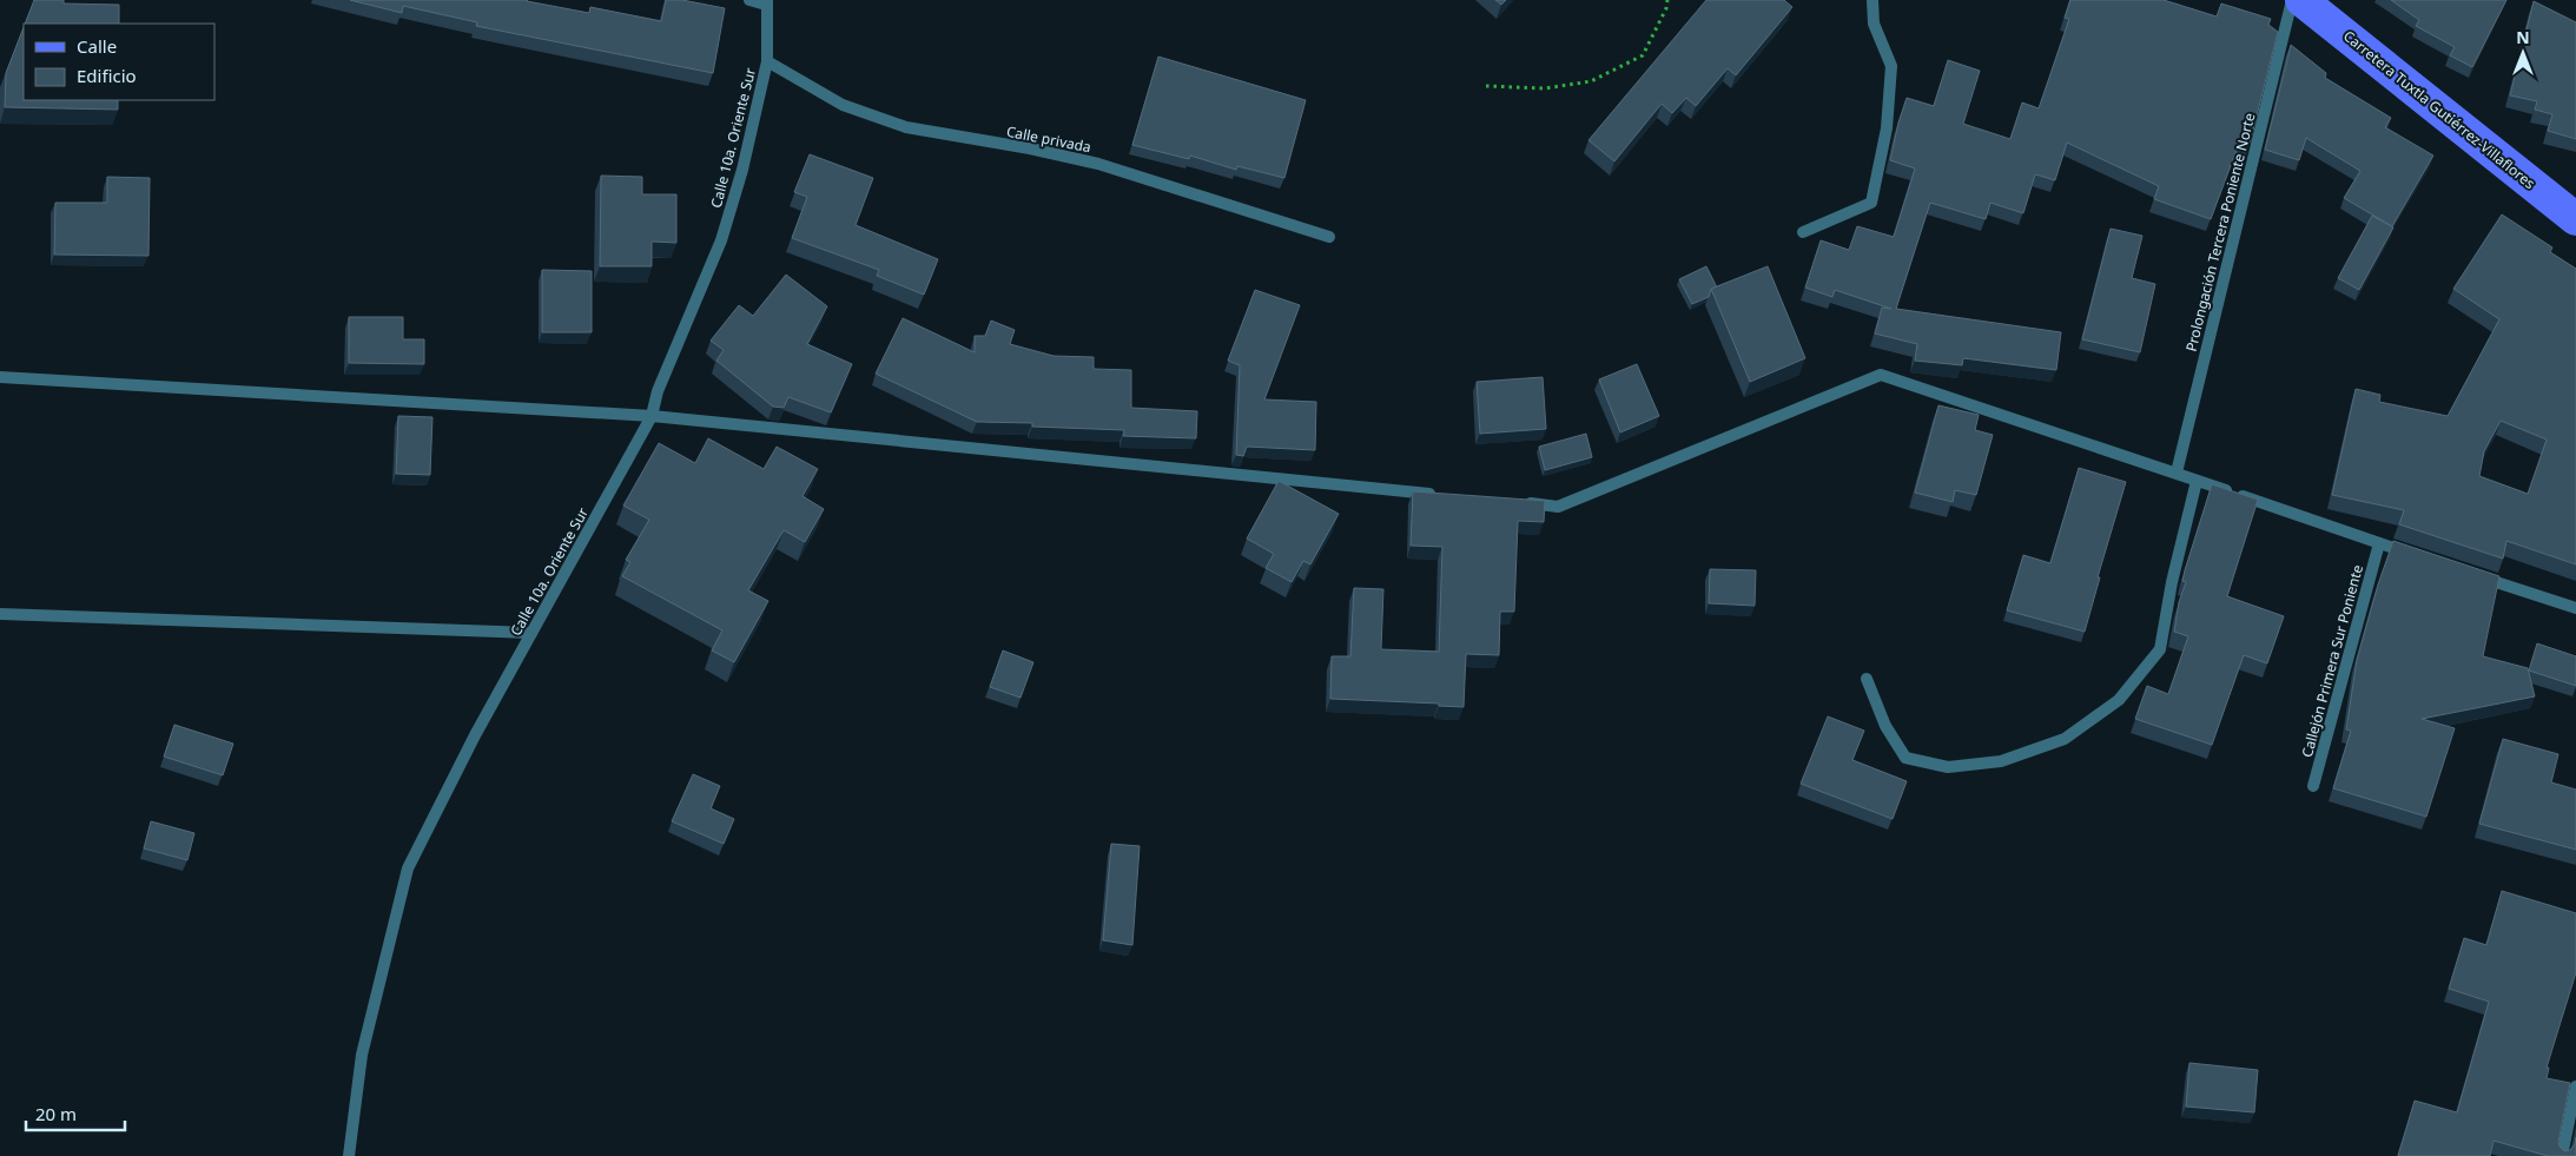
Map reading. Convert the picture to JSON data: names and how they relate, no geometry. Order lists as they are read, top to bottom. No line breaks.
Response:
{"streets":{"main road":["Carretera Tuxtla Gutiérrez-Villaflores"],"street":["Calle 10a. Oriente Sur","Calle privada","Prolongación Tercera Poniente Norte","Callejón Primera Sur Poniente"]},"crossings":[["Calle 10a. Oriente Sur","Calle privada"]],"legend":["Calle","Edificio"],"scale_bar":"20 m","north":"top"}
